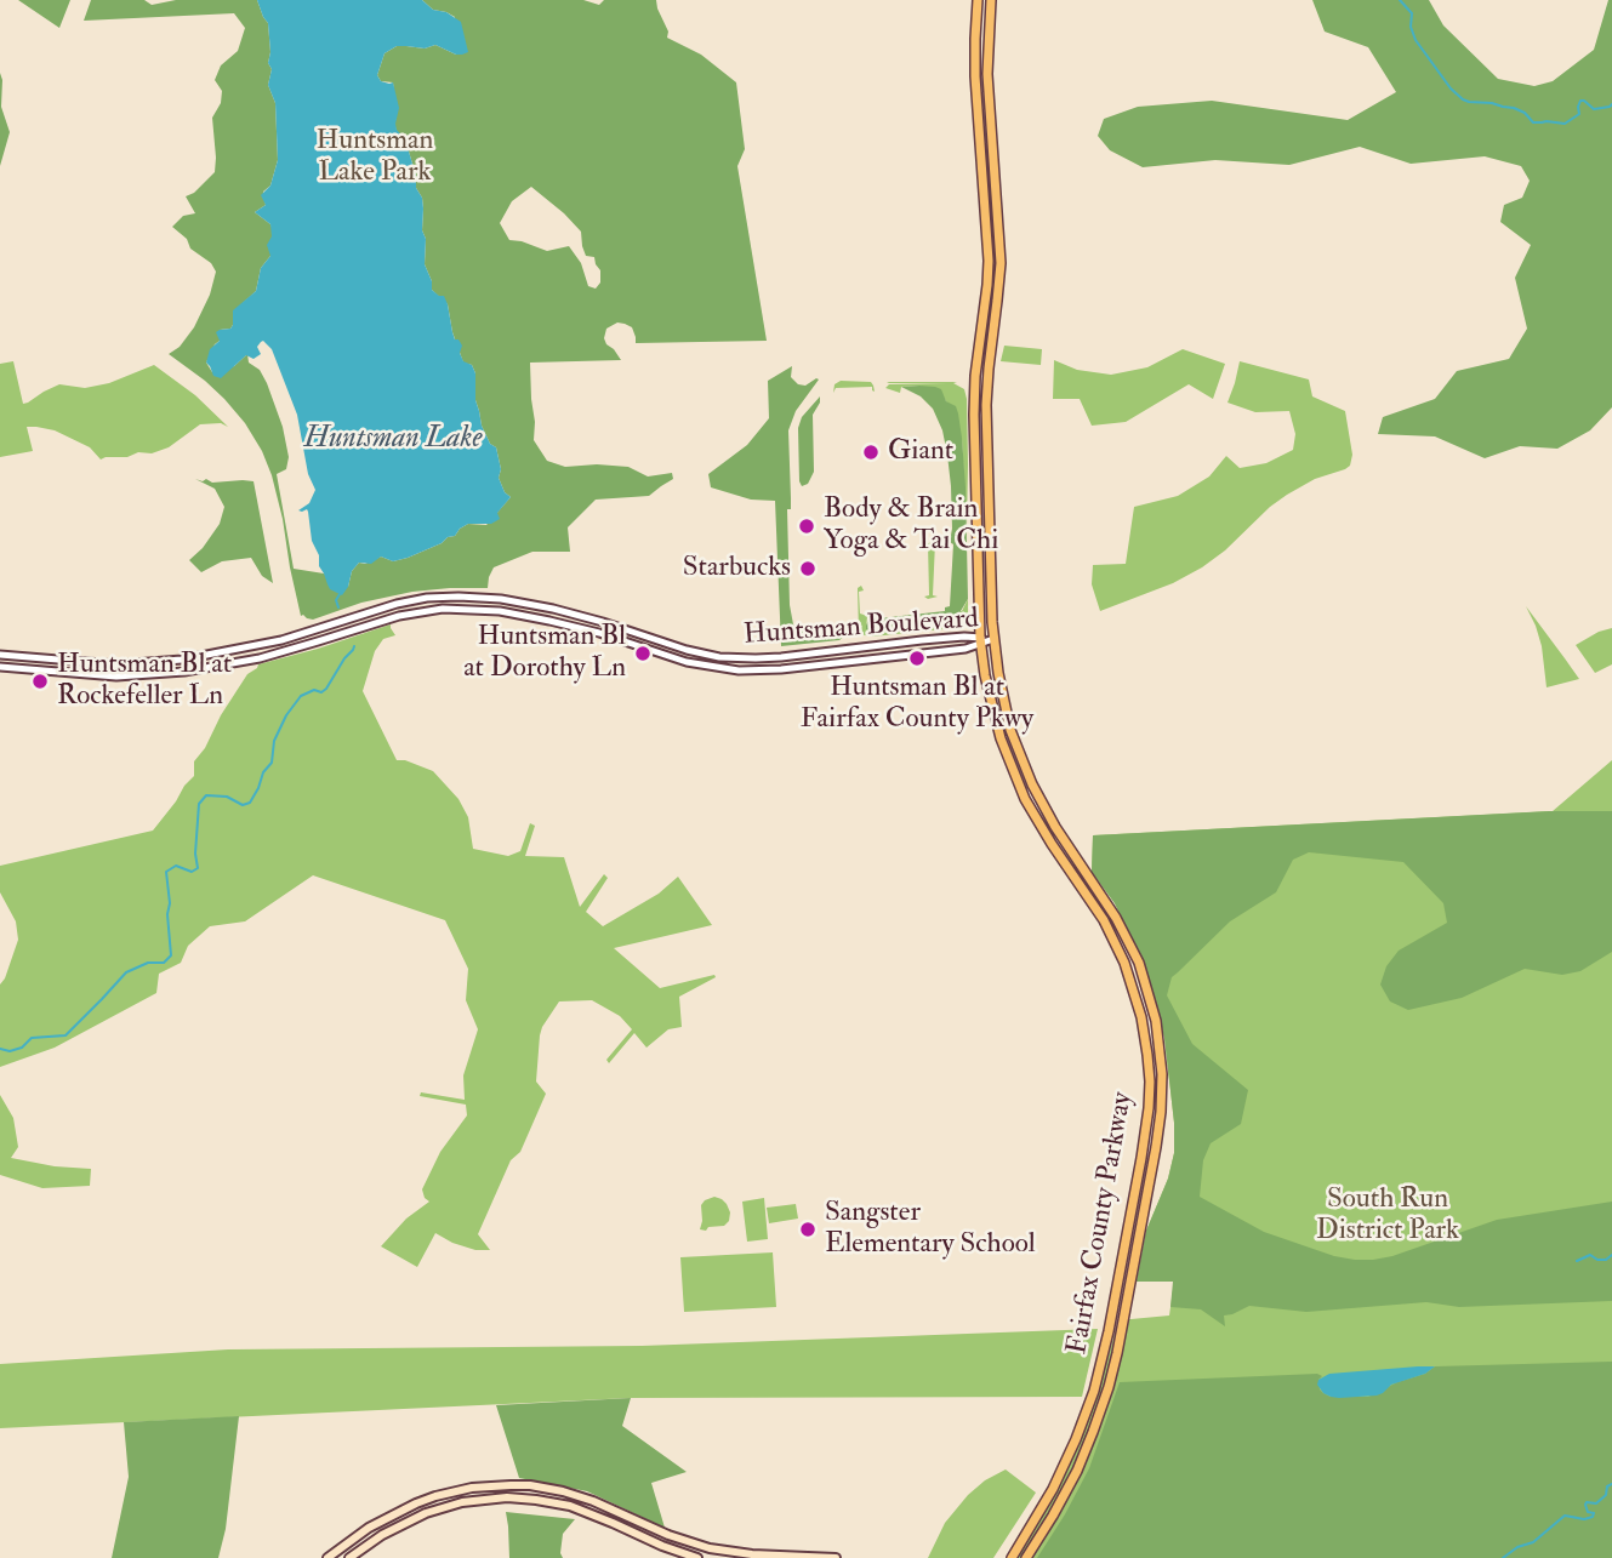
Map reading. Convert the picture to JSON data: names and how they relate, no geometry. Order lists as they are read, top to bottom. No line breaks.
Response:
{"streets":{"highway":["Fairfax County Parkway"],"street":["Huntsman Boulevard"]},"crossings":[["Huntsman Boulevard","Fairfax County Parkway"]],"water":["Huntsman Lake"],"parks":["Huntsman Lake Park","South Run District Park"],"places":["Giant","Body & Brain Yoga & Tai Chi","Starbucks","Huntsman Bl at Dorothy Ln","Huntsman Bl at Fairfax County Pkwy","Huntsman Bl at Rockefeller Ln","Sangster Elementary School"]}
